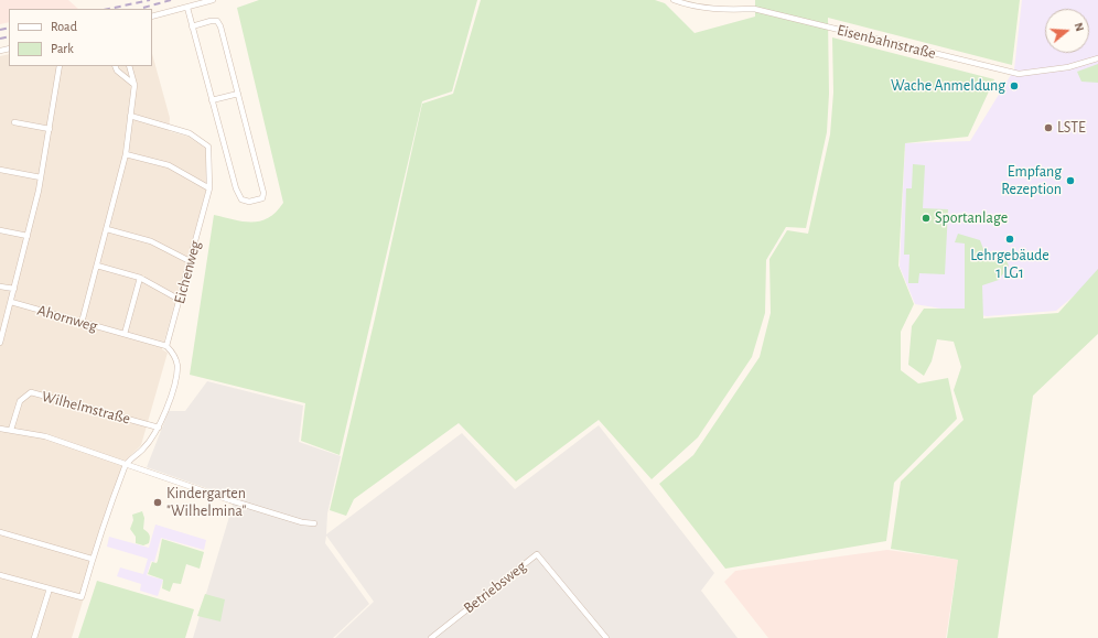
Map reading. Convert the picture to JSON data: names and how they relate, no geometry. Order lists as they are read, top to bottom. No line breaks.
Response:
{"streets":{"street":["Eisenbahnstraße","Eichenweg","Ahornweg","Wilhelmstraße","Betriebsweg"]},"crossings":[["Eichenweg","Ahornweg"]],"places":["Wache Anmeldung","LSTE","Empfang Rezeption","Sportanlage","Lehrgebäude 1 LG1","Kindergarten \"Wilhelmina\""],"legend":["Road","Park"],"north":"right"}
